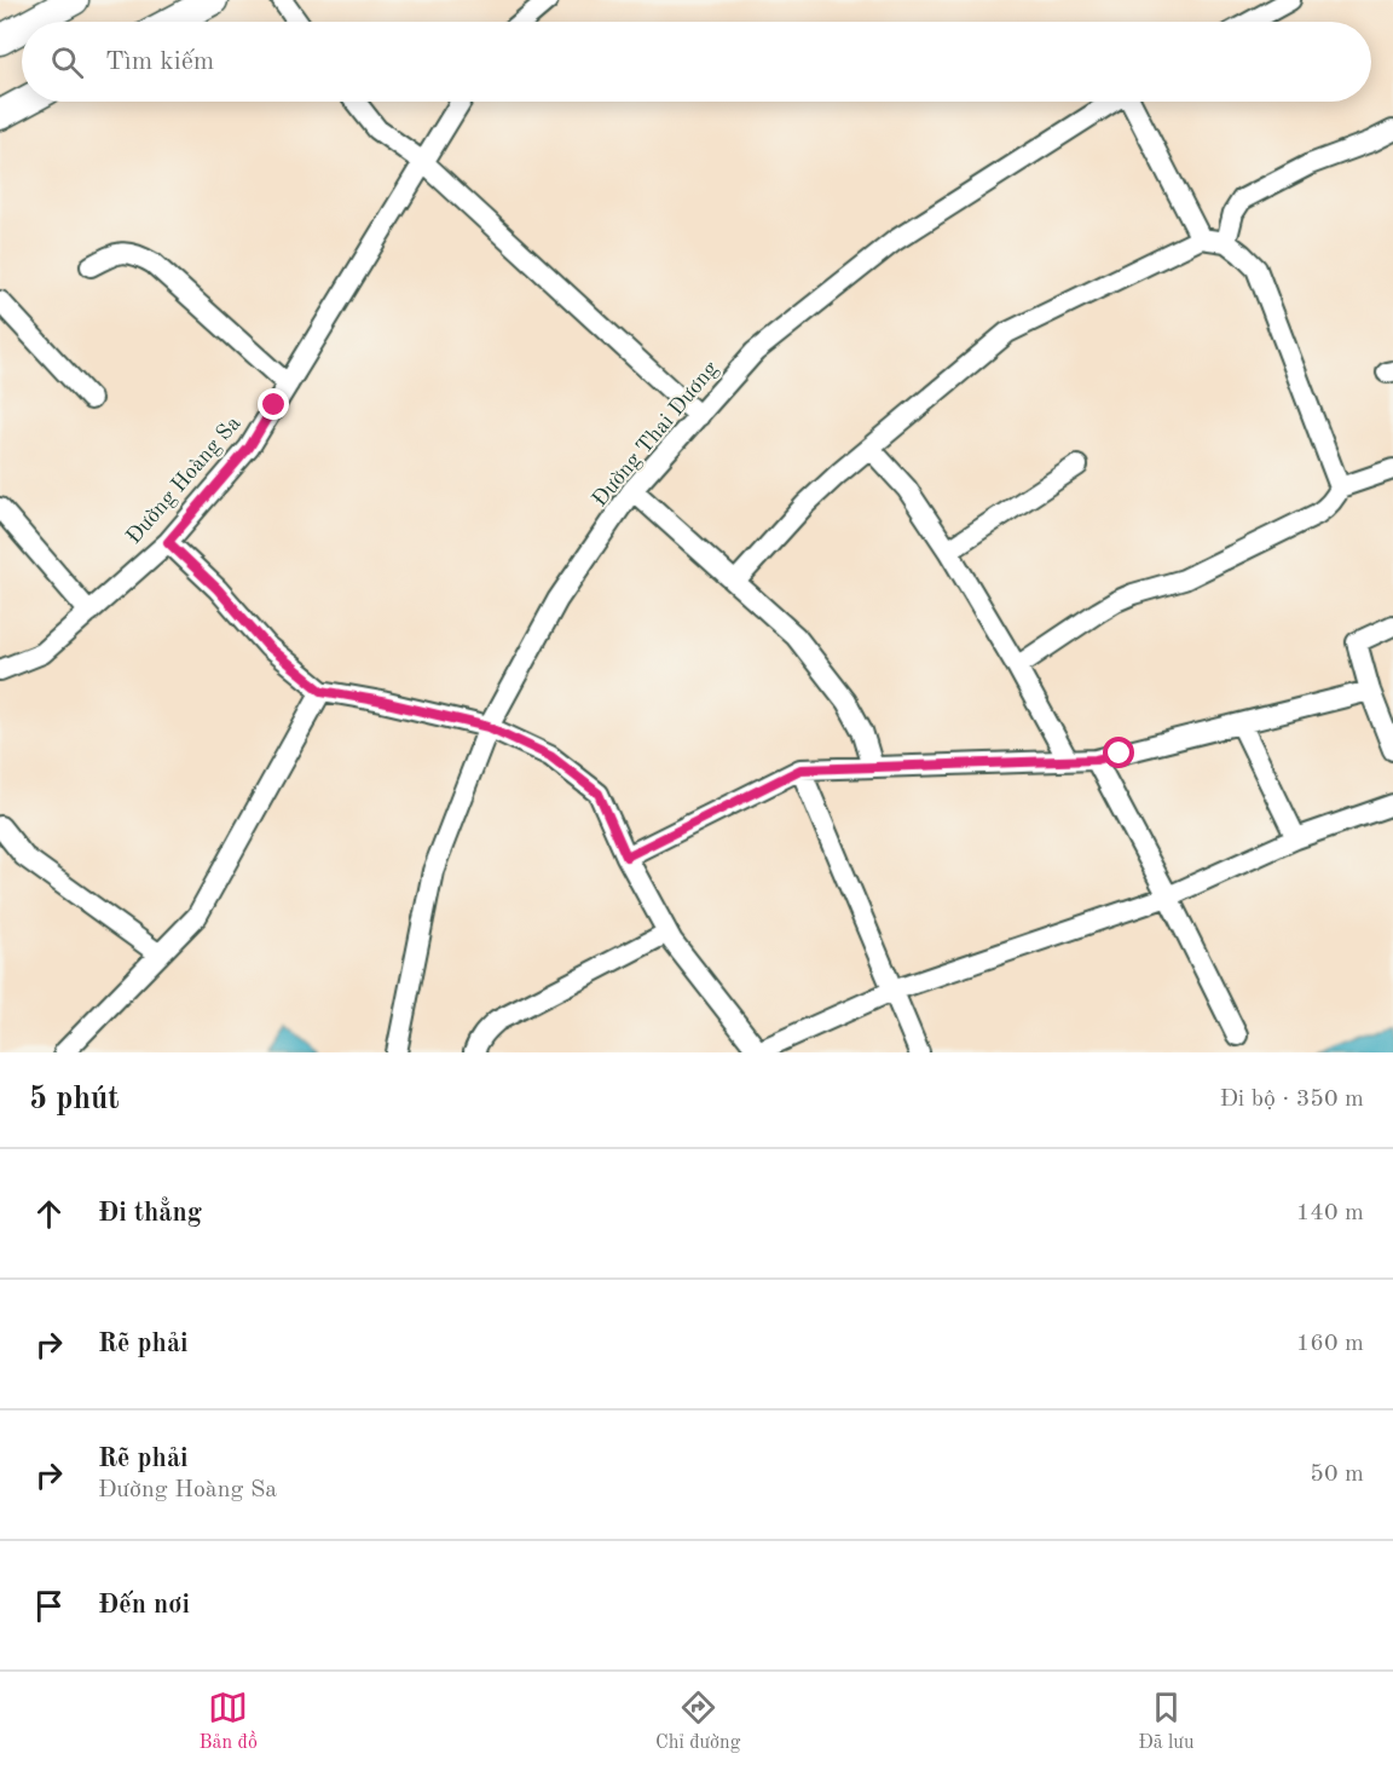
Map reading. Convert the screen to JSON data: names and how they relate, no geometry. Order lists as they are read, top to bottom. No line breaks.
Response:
{"streets":{"street":["Đường Thai Dương","Đường Hoàng Sa"]},"page":{"search":"Tìm kiếm","heading":["5 phút","Đi bộ · 350 m"],"list":[["Đi thẳng","140 m"],["Rẽ phải","160 m"],["Rẽ phải","Đường Hoàng Sa","50 m"],"Đến nơi"],"nav":["Bản đồ","Chỉ đường","Đã lưu"]}}
